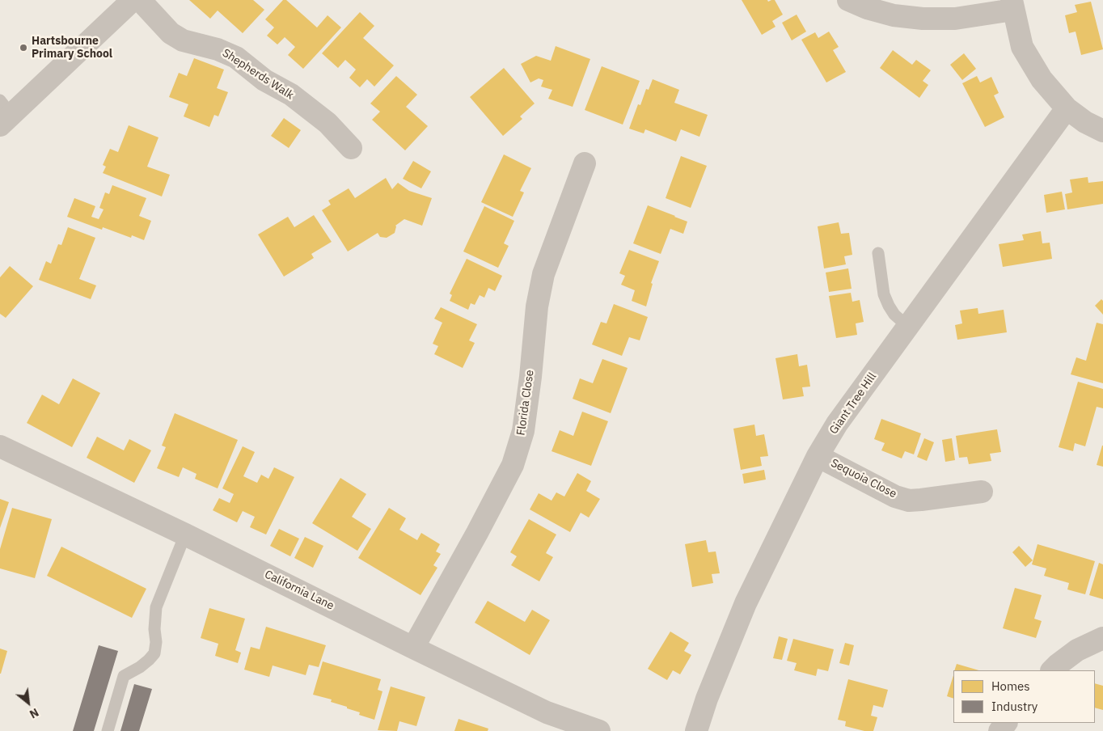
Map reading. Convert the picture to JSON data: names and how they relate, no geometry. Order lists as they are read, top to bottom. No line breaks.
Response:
{"streets":{"street":["Shepherds Walk","Florida Close","Giant Tree Hill","Sequoia Close","California Lane"]},"crossings":[["Florida Close","California Lane"],["Giant Tree Hill","Sequoia Close"]],"places":["Hartsbourne Primary School"],"legend":["Homes","Industry"],"north":"bottom right"}
